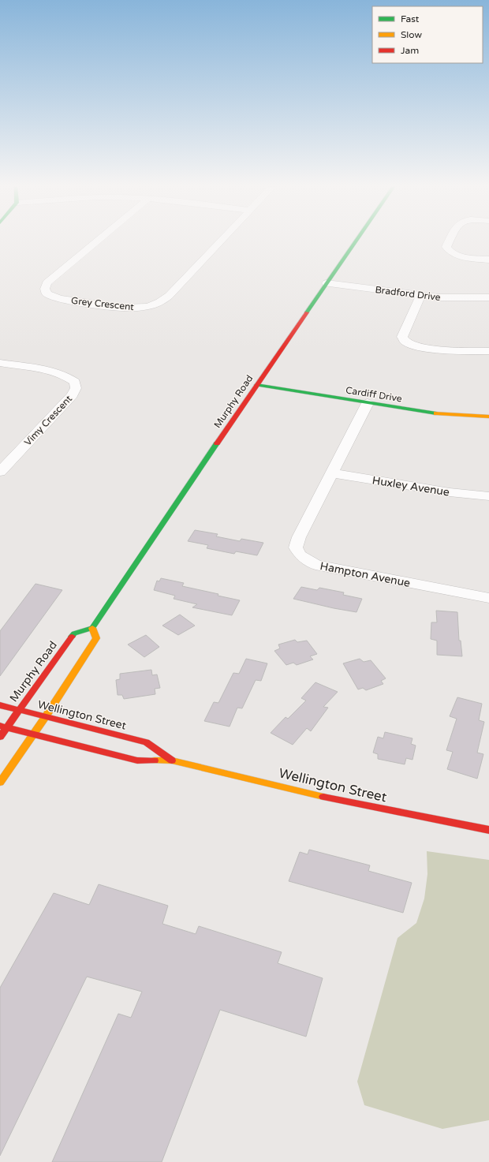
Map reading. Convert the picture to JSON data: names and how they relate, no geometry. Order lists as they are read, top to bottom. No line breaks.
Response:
{"streets":{"street":["Bradford Drive","Grey Crescent","Cardiff Drive","Murphy Road","Vimy Crescent","Huxley Avenue","Hampton Avenue","Wellington Street"]},"crossings":[["Bradford Drive","Murphy Road"],["Cardiff Drive","Murphy Road"],["Cardiff Drive","Hampton Avenue"],["Murphy Road","Wellington Street"],["Huxley Avenue","Hampton Avenue"]],"legend":["Fast","Slow","Jam"]}
